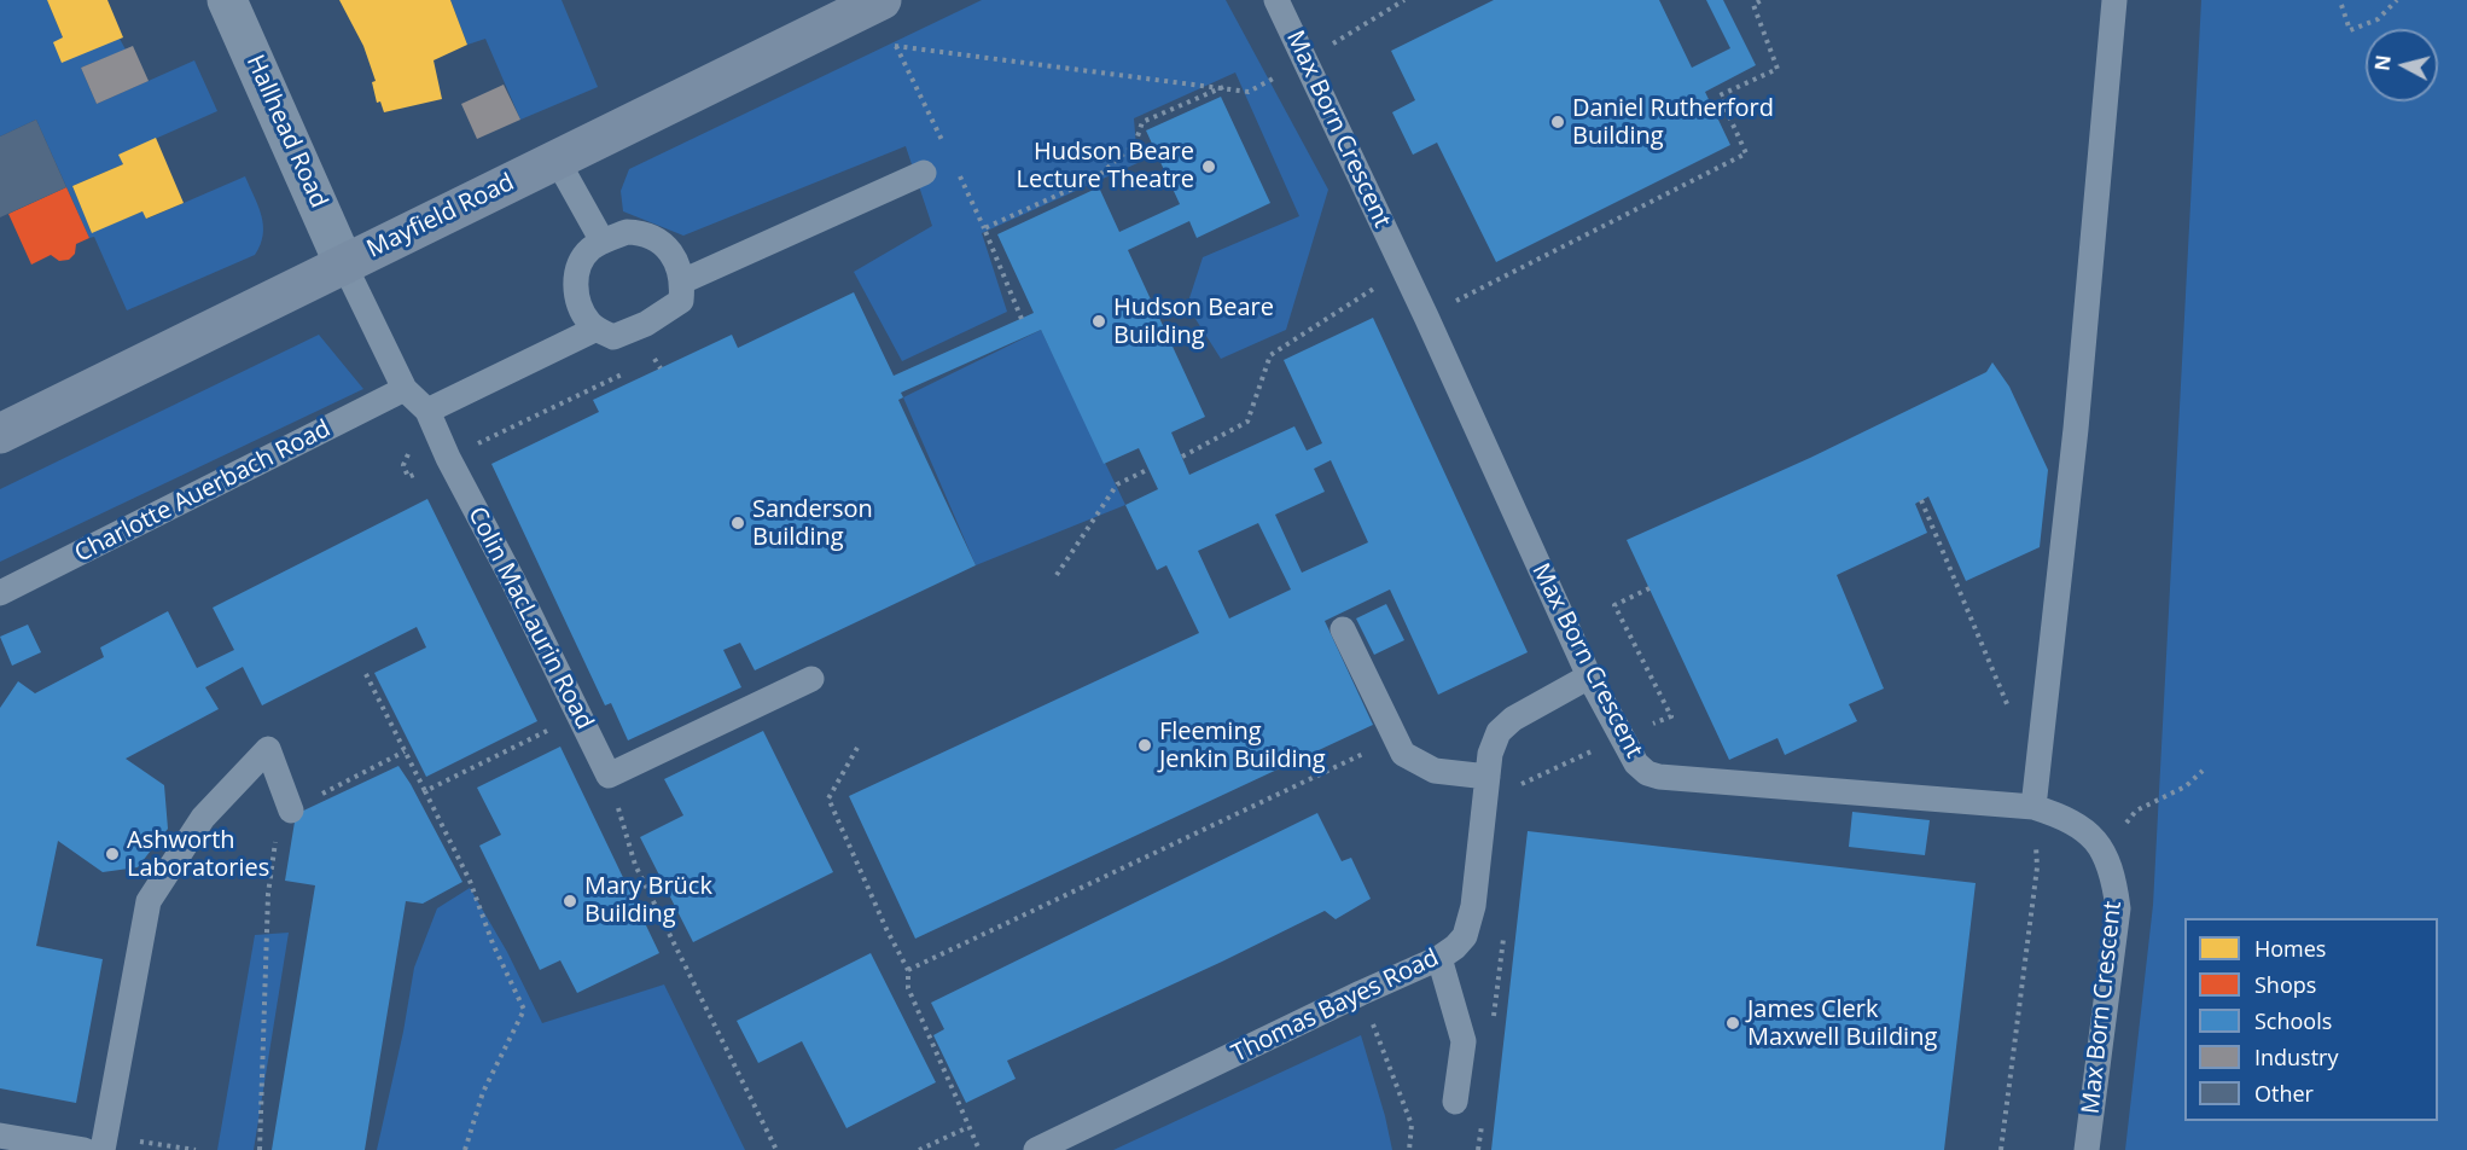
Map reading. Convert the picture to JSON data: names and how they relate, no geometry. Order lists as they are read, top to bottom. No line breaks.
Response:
{"streets":{"street":["Hallhead Road","Mayfield Road"],"lane":["Max Born Crescent","Charlotte Auerbach Road","Colin MacLaurin Road","Thomas Bayes Road"]},"crossings":[["Max Born Crescent","Thomas Bayes Road"],["Hallhead Road","Mayfield Road"],["Hallhead Road","Colin MacLaurin Road"],["Mayfield Road","Colin MacLaurin Road"],["Charlotte Auerbach Road","Colin MacLaurin Road"]],"places":["Daniel Rutherford Building","Hudson Beare Lecture Theatre","Hudson Beare Building","Sanderson Building","Fleeming Jenkin Building","Ashworth Laboratories","Mary Brück Building","James Clerk Maxwell Building"],"legend":["Homes","Shops","Schools","Industry","Other"],"north":"left"}
